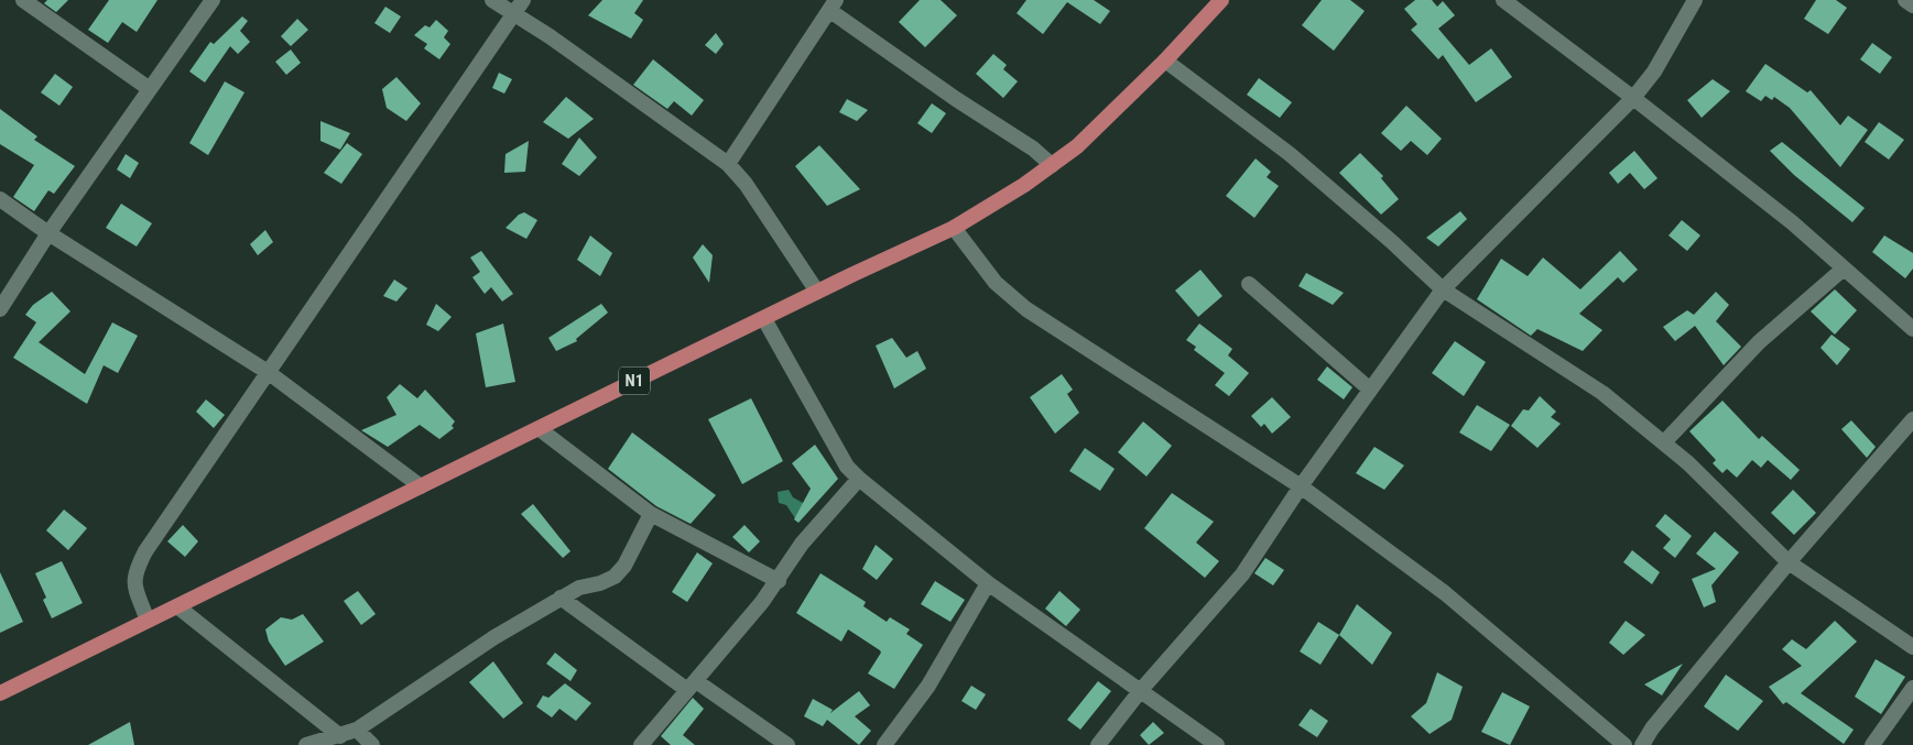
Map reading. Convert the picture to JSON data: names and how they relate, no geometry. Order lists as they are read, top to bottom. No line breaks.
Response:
{"streets":{"highway":["N1"]}}
